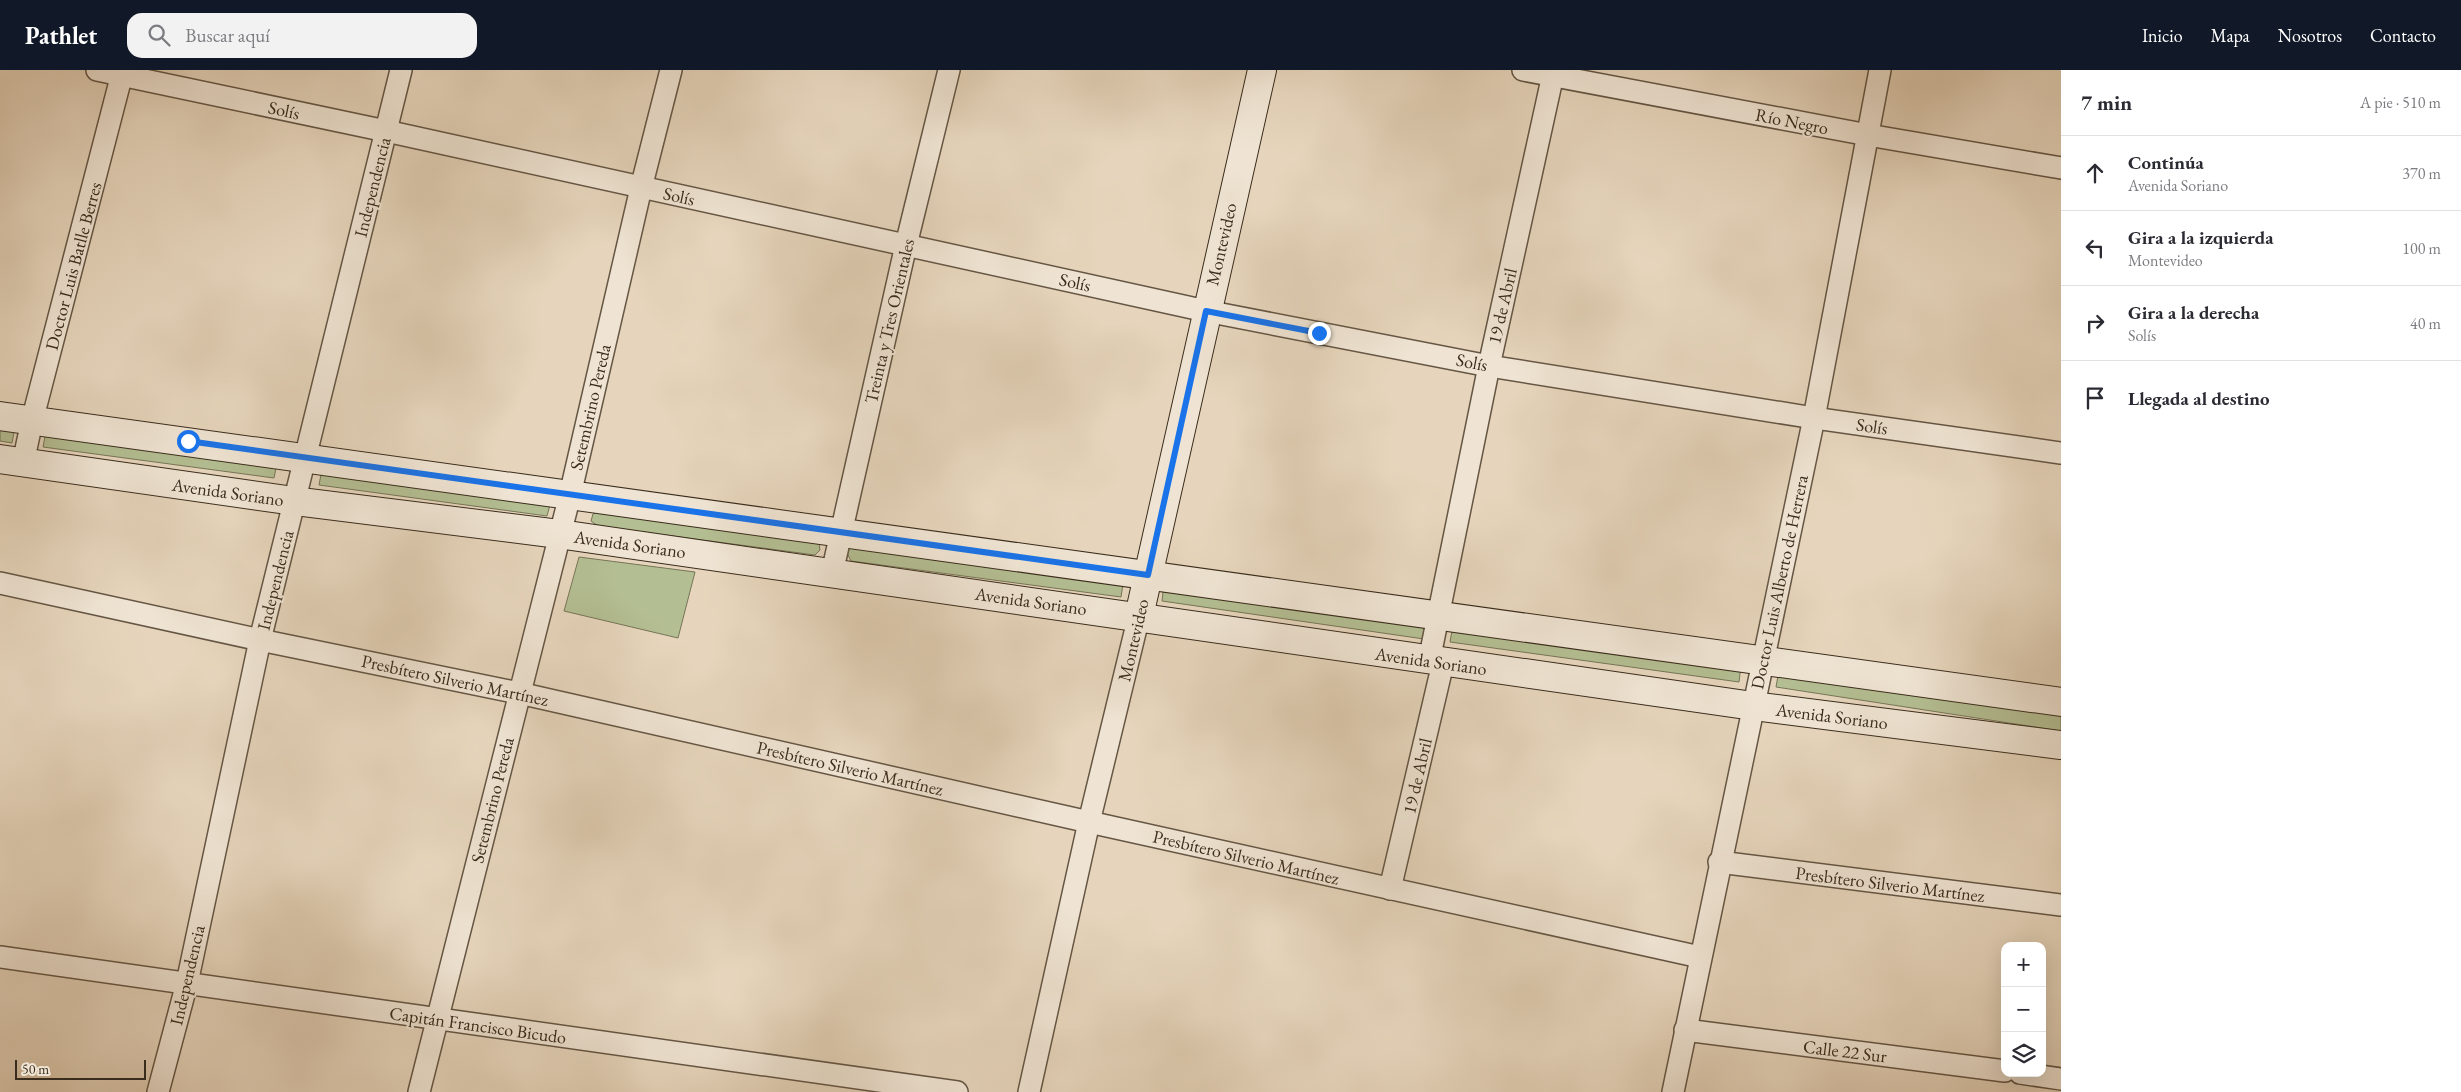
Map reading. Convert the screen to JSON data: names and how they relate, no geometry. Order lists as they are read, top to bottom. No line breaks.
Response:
{"streets":{"street":["Solís","Río Negro","Independencia","Montevideo","Doctor Luis Batlle Berres","19 de Abril","Treinta y Tres Orientales","Setembrino Pereda","Avenida Soriano","Doctor Luis Alberto de Herrera","Presbítero Silverio Martínez","Capitán Francisco Bicudo","Calle 22 Sur"]},"crossings":[["Solís","Independencia"],["Solís","Montevideo"],["Solís","Doctor Luis Batlle Berres"],["Solís","19 de Abril"],["Solís","Treinta y Tres Orientales"],["Solís","Setembrino Pereda"],["Solís","Doctor Luis Alberto de Herrera"],["Río Negro","19 de Abril"],["Río Negro","Doctor Luis Alberto de Herrera"],["Independencia","Avenida Soriano"],["Independencia","Presbítero Silverio Martínez"],["Independencia","Capitán Francisco Bicudo"],["Montevideo","Avenida Soriano"],["Montevideo","Presbítero Silverio Martínez"],["Doctor Luis Batlle Berres","Avenida Soriano"],["19 de Abril","Avenida Soriano"],["19 de Abril","Presbítero Silverio Martínez"],["Treinta y Tres Orientales","Avenida Soriano"],["Setembrino Pereda","Avenida Soriano"],["Setembrino Pereda","Presbítero Silverio Martínez"],["Setembrino Pereda","Capitán Francisco Bicudo"],["Avenida Soriano","Doctor Luis Alberto de Herrera"],["Doctor Luis Alberto de Herrera","Presbítero Silverio Martínez"],["Doctor Luis Alberto de Herrera","Calle 22 Sur"]],"scale_bar":"50 m","page":{"header":"Pathlet","search":"Buscar aquí","nav":["Inicio","Mapa","Nosotros","Contacto"],"heading":["7 min","A pie · 510 m"],"list":[["Continúa","Avenida Soriano","370 m"],["Gira a la izquierda","Montevideo","100 m"],["Gira a la derecha","Solís","40 m"],"Llegada al destino"],"map_buttons":["+","−"],"scale":"50 m"}}
